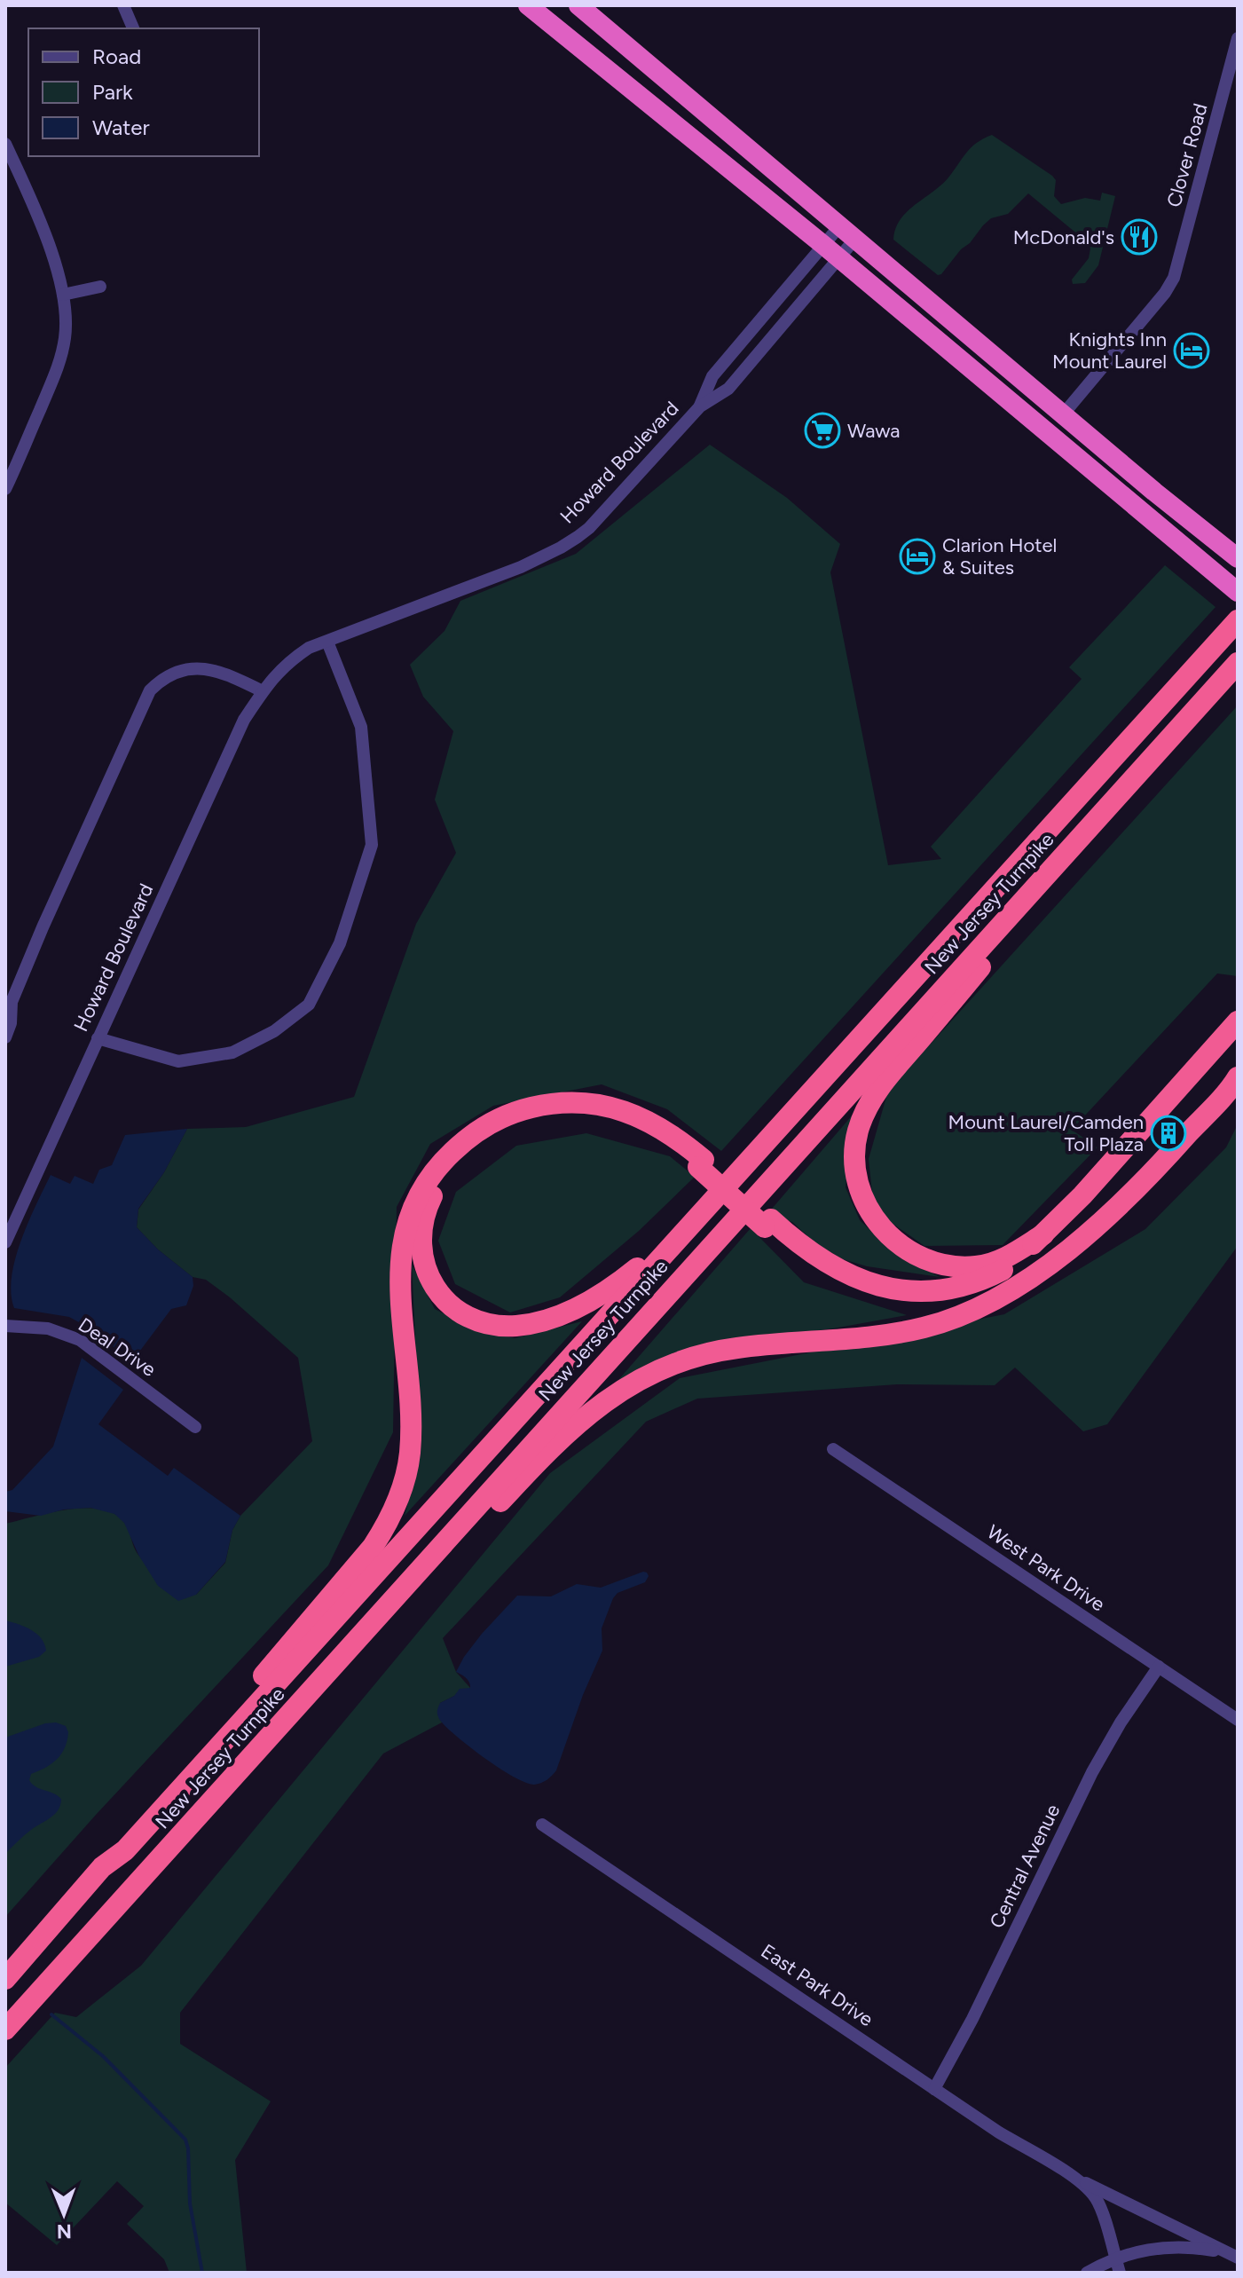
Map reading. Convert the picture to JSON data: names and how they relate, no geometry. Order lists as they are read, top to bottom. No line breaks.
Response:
{"streets":{"highway":["New Jersey Turnpike"],"street":["Clover Road","Howard Boulevard","Deal Drive","West Park Drive","Central Avenue","East Park Drive"]},"crossings":[["West Park Drive","Central Avenue"],["Central Avenue","East Park Drive"]],"places":{"restaurant":["McDonald's"],"hotel":["Knights Inn Mount Laurel","Clarion Hotel & Suites"],"supermarket":["Wawa"],"building":["Mount Laurel/Camden Toll Plaza"]},"legend":["Road","Park","Water"],"north":"bottom"}
